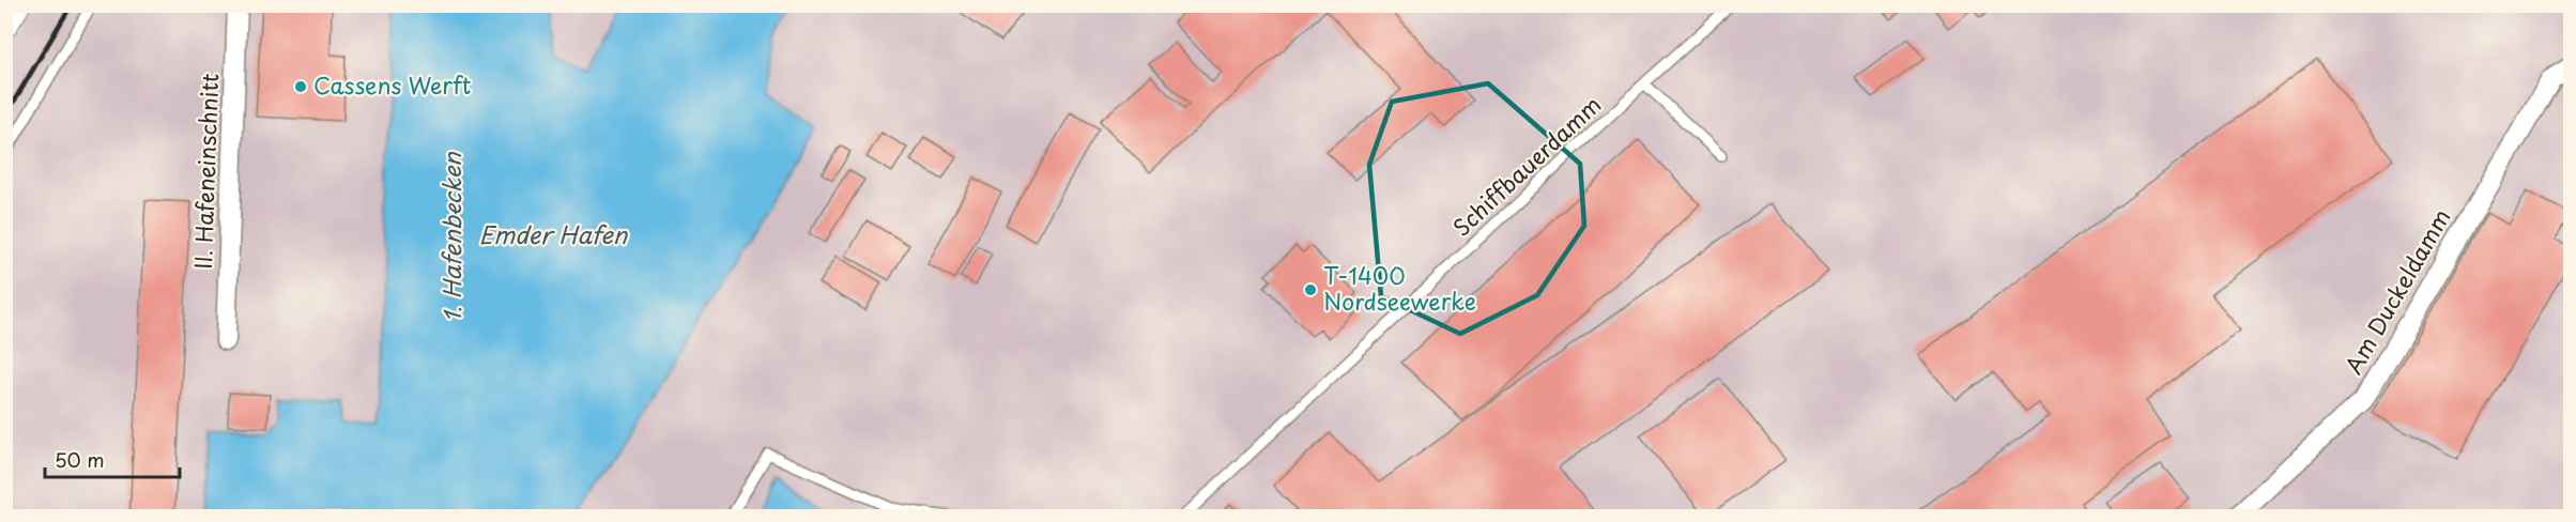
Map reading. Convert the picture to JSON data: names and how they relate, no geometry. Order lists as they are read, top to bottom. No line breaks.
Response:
{"streets":{"street":["II. Hafeneinschnitt","Am Duckeldamm"],"lane":["Schiffbauerdamm"]},"water":["Emder Hafen","1. Hafenbecken"],"places":["Cassens Werft","T-1400 Nordseewerke"],"scale_bar":"50 m"}
